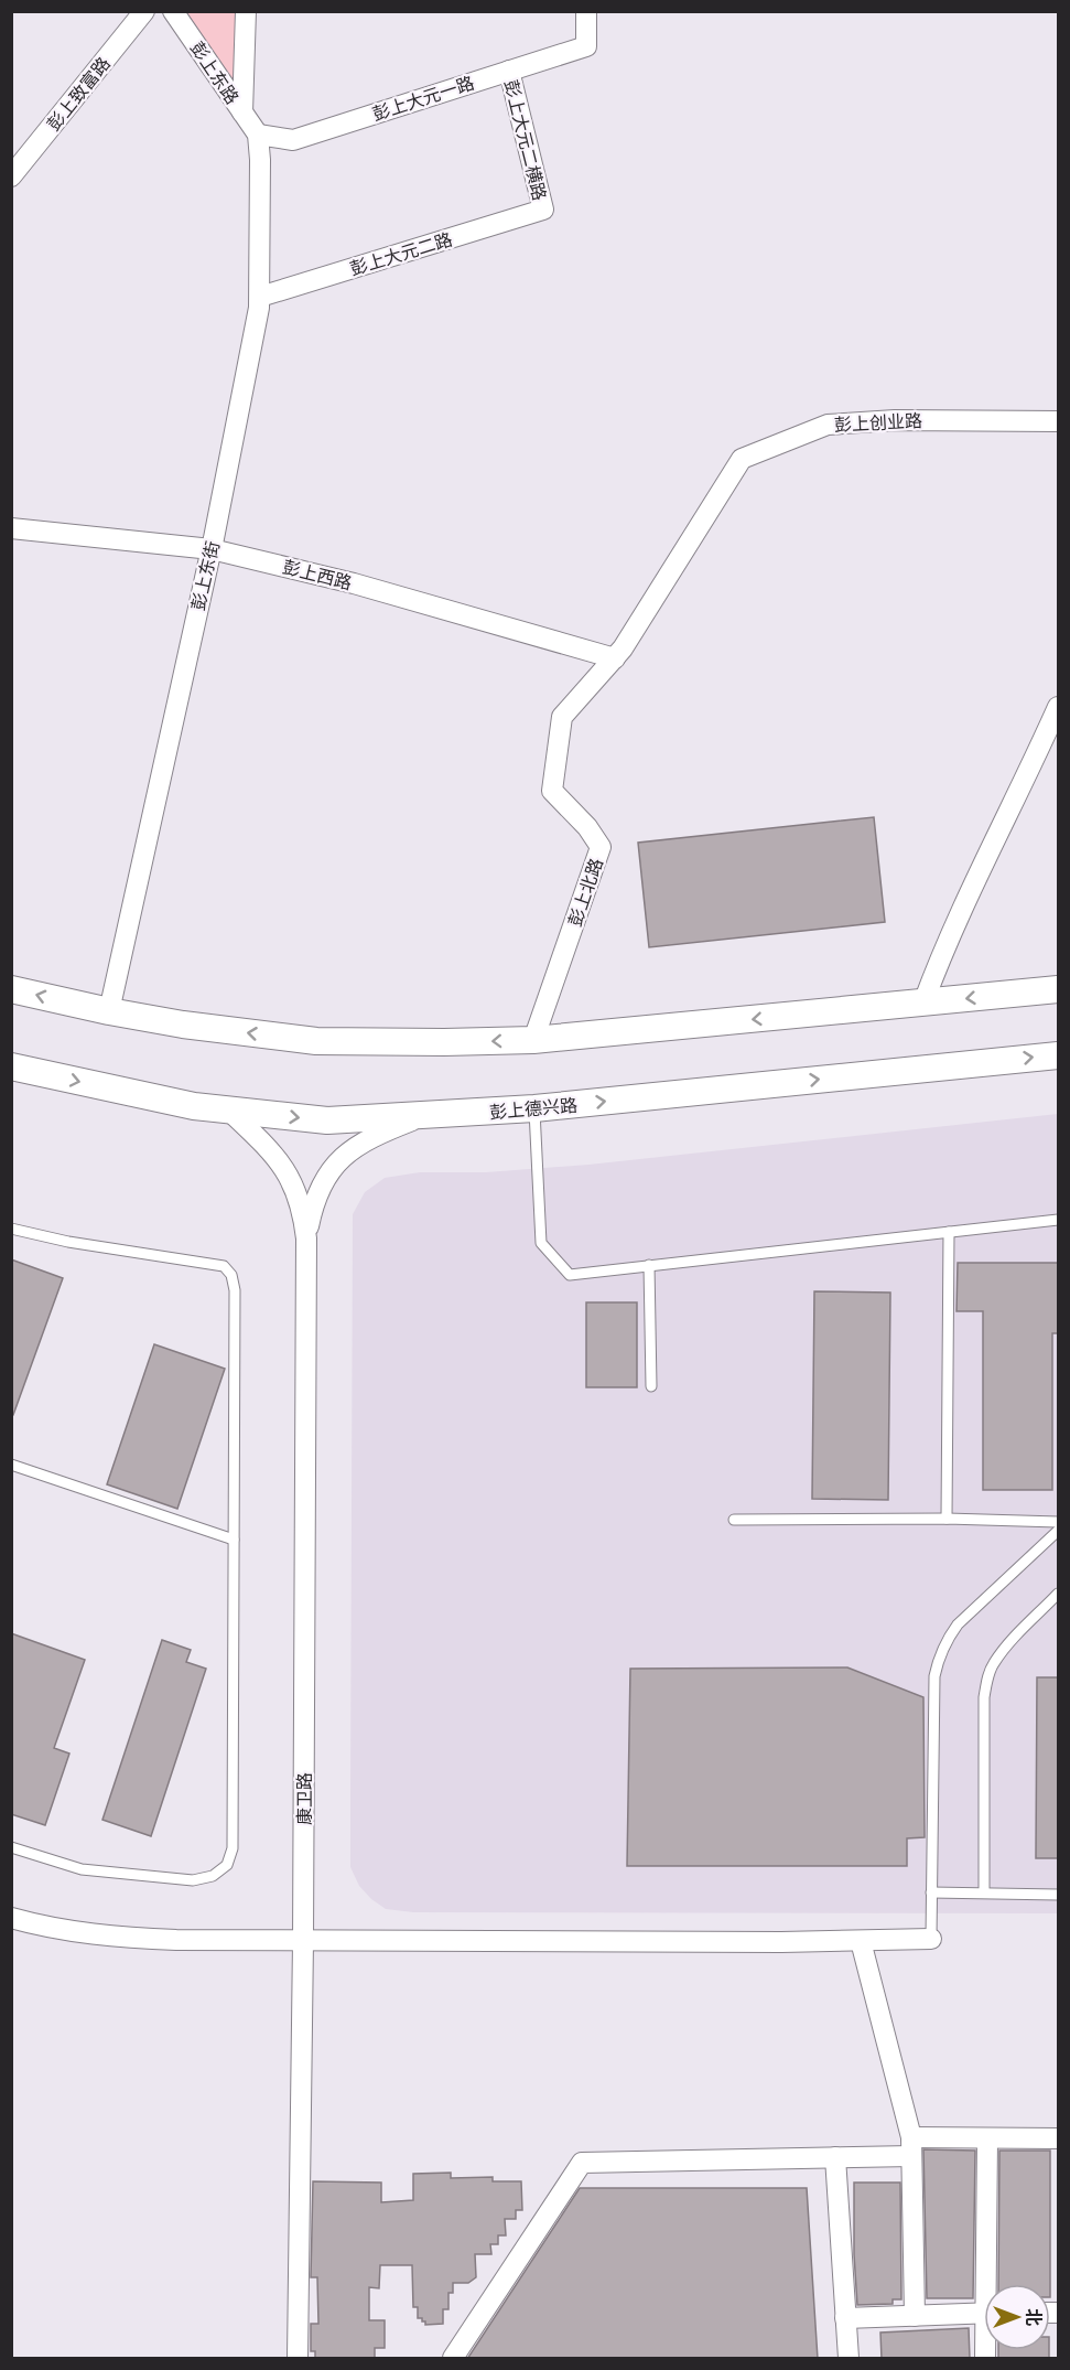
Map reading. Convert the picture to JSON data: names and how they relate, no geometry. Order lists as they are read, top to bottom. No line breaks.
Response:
{"streets":{"street":["彭上东路","彭上致富路","彭上大元一路","彭上大元二横路","彭上大元二路","彭上创业路","彭上西路","彭上东街","彭上北路","彭上德兴路","康卫路"]},"crossings":[["彭上东路","彭上大元一路"],["彭上东路","彭上东街"],["彭上大元一路","彭上大元二横路"],["彭上大元一路","彭上东街"],["彭上大元二横路","彭上大元二路"],["彭上大元二路","彭上东街"],["彭上创业路","彭上西路"],["彭上创业路","彭上北路"],["彭上西路","彭上东街"],["彭上西路","彭上北路"]],"north":"right"}
